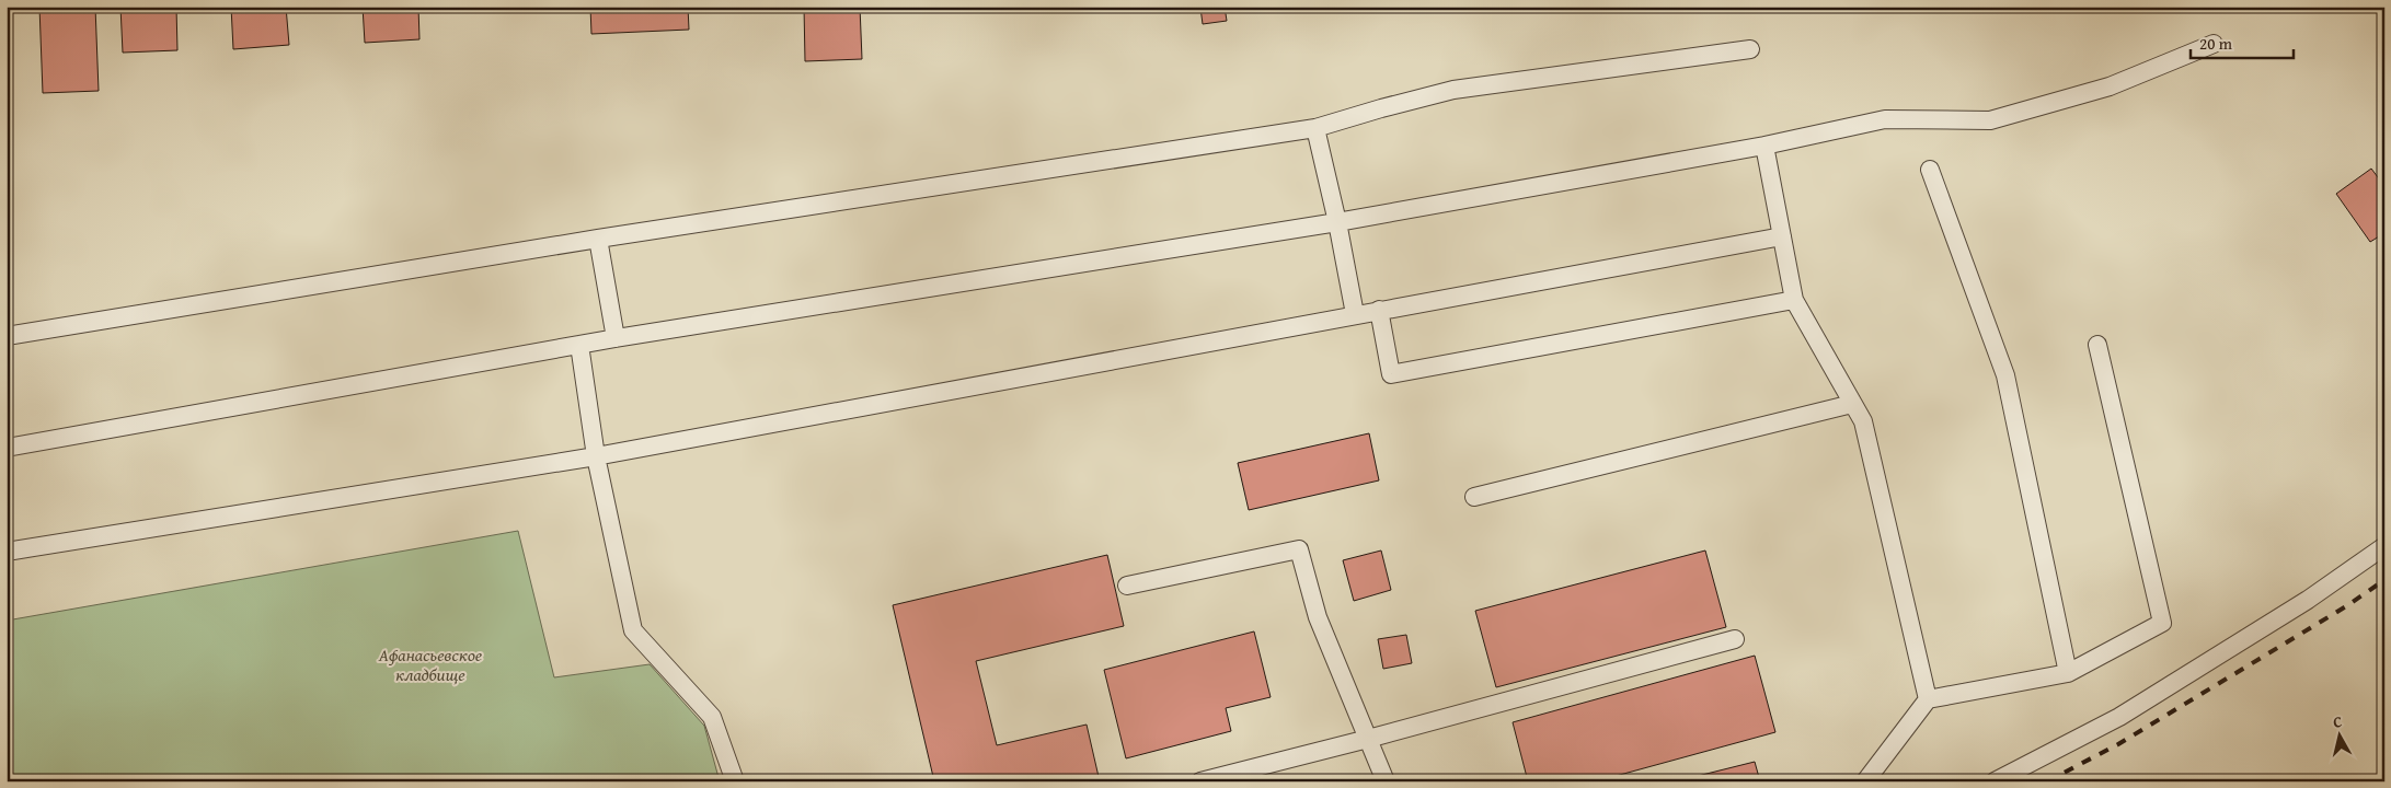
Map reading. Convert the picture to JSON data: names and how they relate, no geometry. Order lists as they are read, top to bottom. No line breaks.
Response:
{"parks":["Афанасьевское кладбище"],"scale_bar":"20 m","north":"top"}
